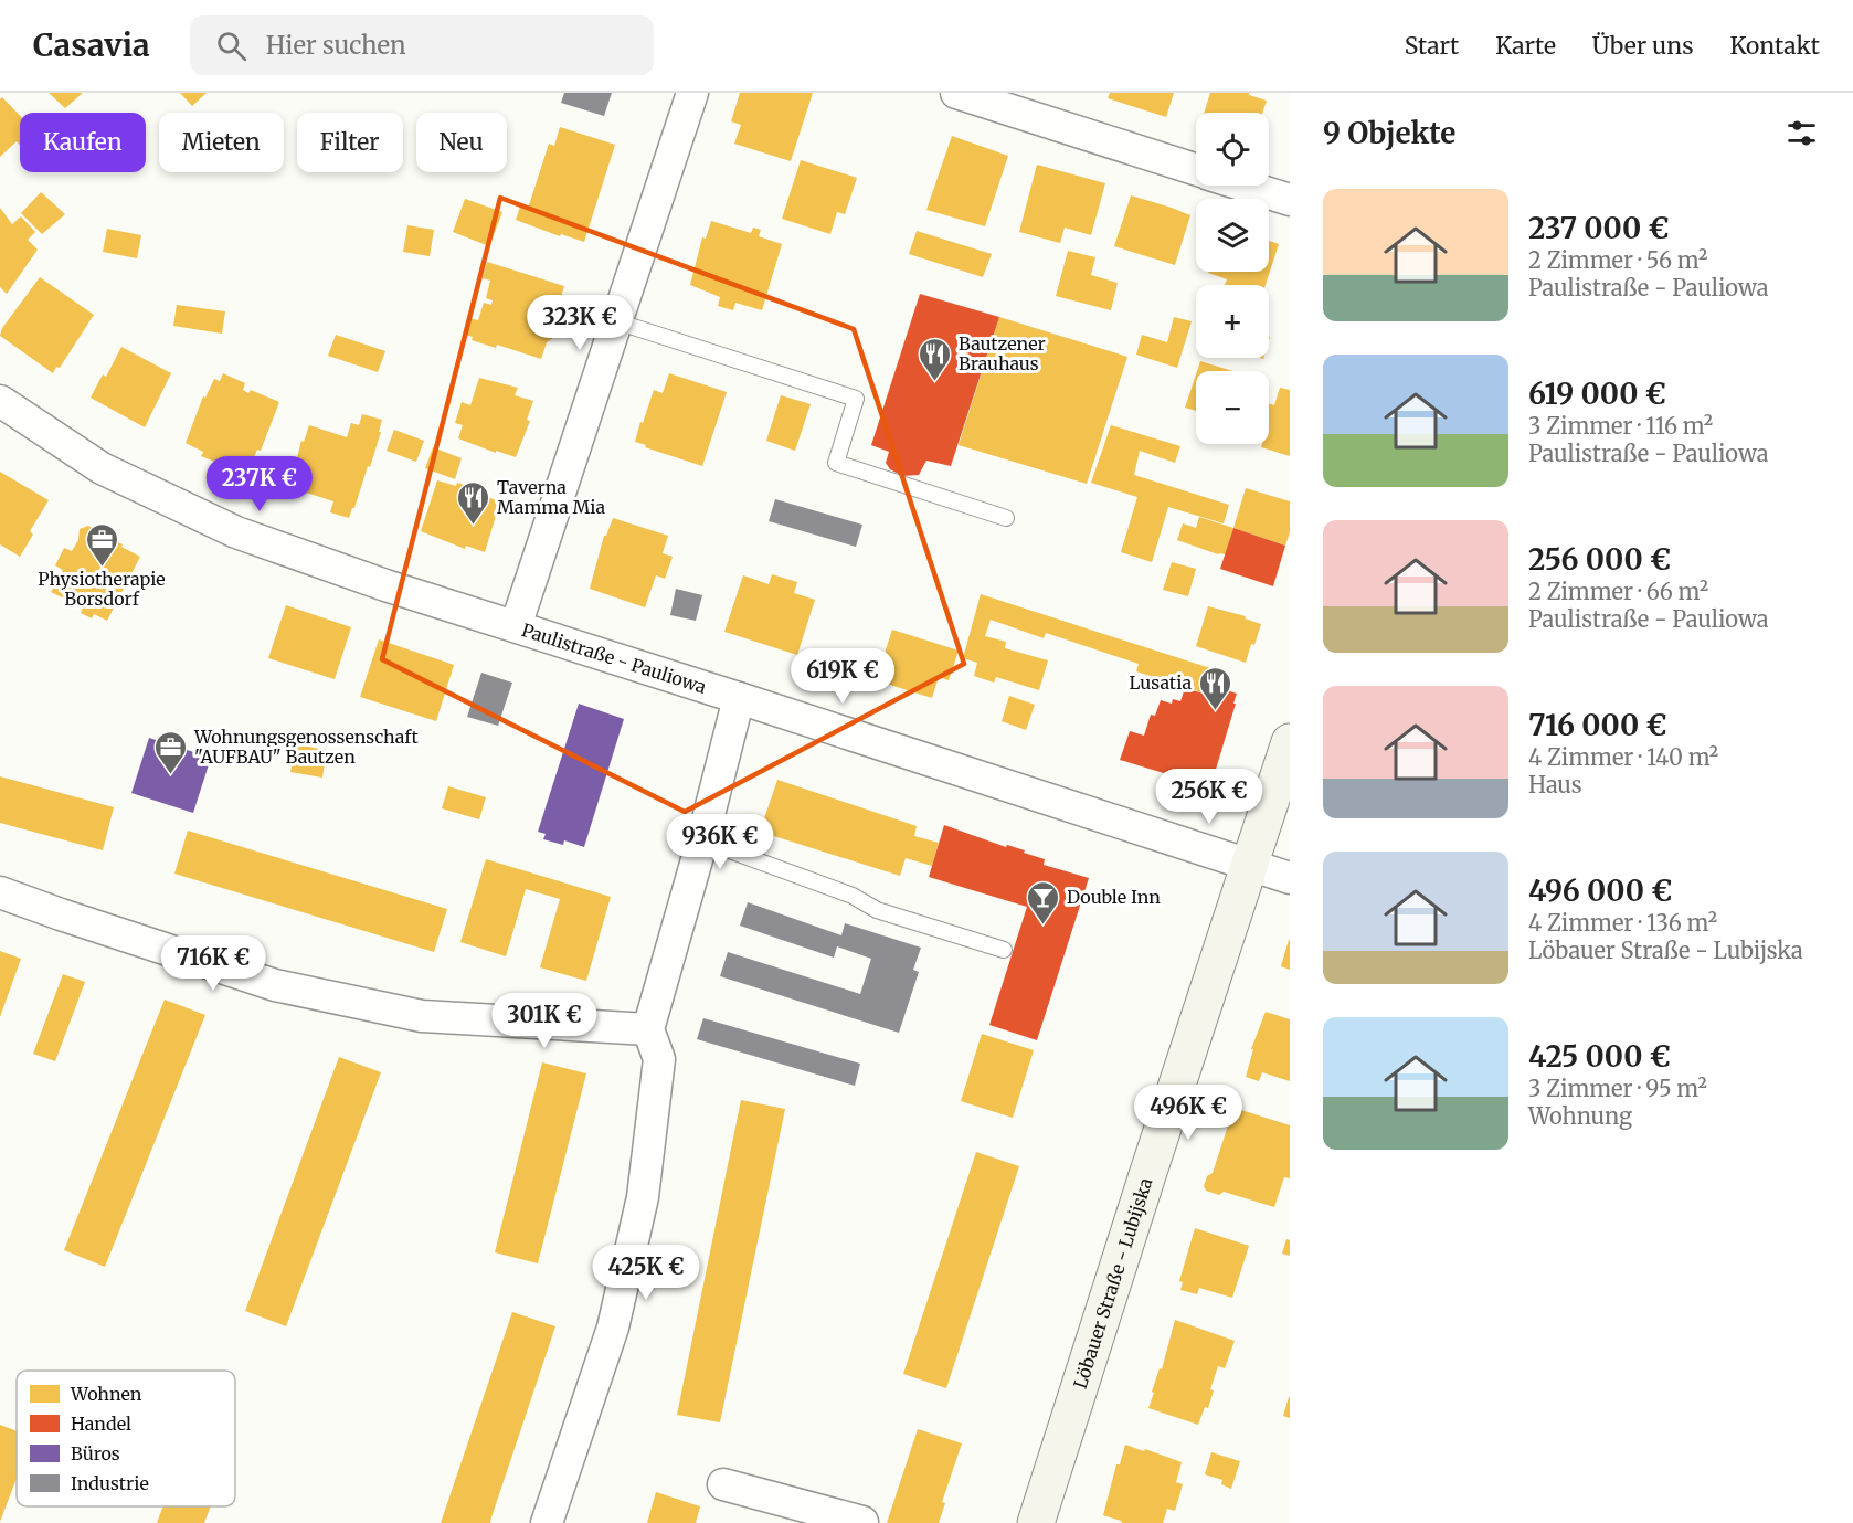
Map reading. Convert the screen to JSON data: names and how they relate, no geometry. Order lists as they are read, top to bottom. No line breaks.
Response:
{"streets":{"main road":["Löbauer Straße - Lubijska"],"street":["Paulistraße - Pauliowa"]},"crossings":[["Paulistraße - Pauliowa","Löbauer Straße - Lubijska"]],"places":{"restaurant":["Bautzener Brauhaus","Taverna Mamma Mia","Lusatia"],"office":["Physiotherapie Borsdorf","Wohnungsgenossenschaft \"AUFBAU\" Bautzen"],"bar":["Double Inn"]},"legend":["Wohnen","Handel","Büros","Industrie"],"page":{"header":"Casavia","search":"Hier suchen","nav":["Start","Karte","Über uns","Kontakt"],"heading":"9 Objekte","map_buttons":["+","−"],"chip":["Kaufen","Mieten","Filter","Neu"],"list":[{"name":"237 000 €","note":"2 Zimmer · 56 m² · Paulistraße - Pauliowa"},{"name":"619 000 €","note":"3 Zimmer · 116 m² · Paulistraße - Pauliowa"},{"name":"256 000 €","note":"2 Zimmer · 66 m² · Paulistraße - Pauliowa"},{"name":"716 000 €","note":"4 Zimmer · 140 m² · Haus"},{"name":"496 000 €","note":"4 Zimmer · 136 m² · Löbauer Straße - Lubijska"},{"name":"425 000 €","note":"3 Zimmer · 95 m² · Wohnung"}],"price":["323K €","237K €","619K €","256K €","936K €","716K €","301K €","496K €","425K €"]}}
